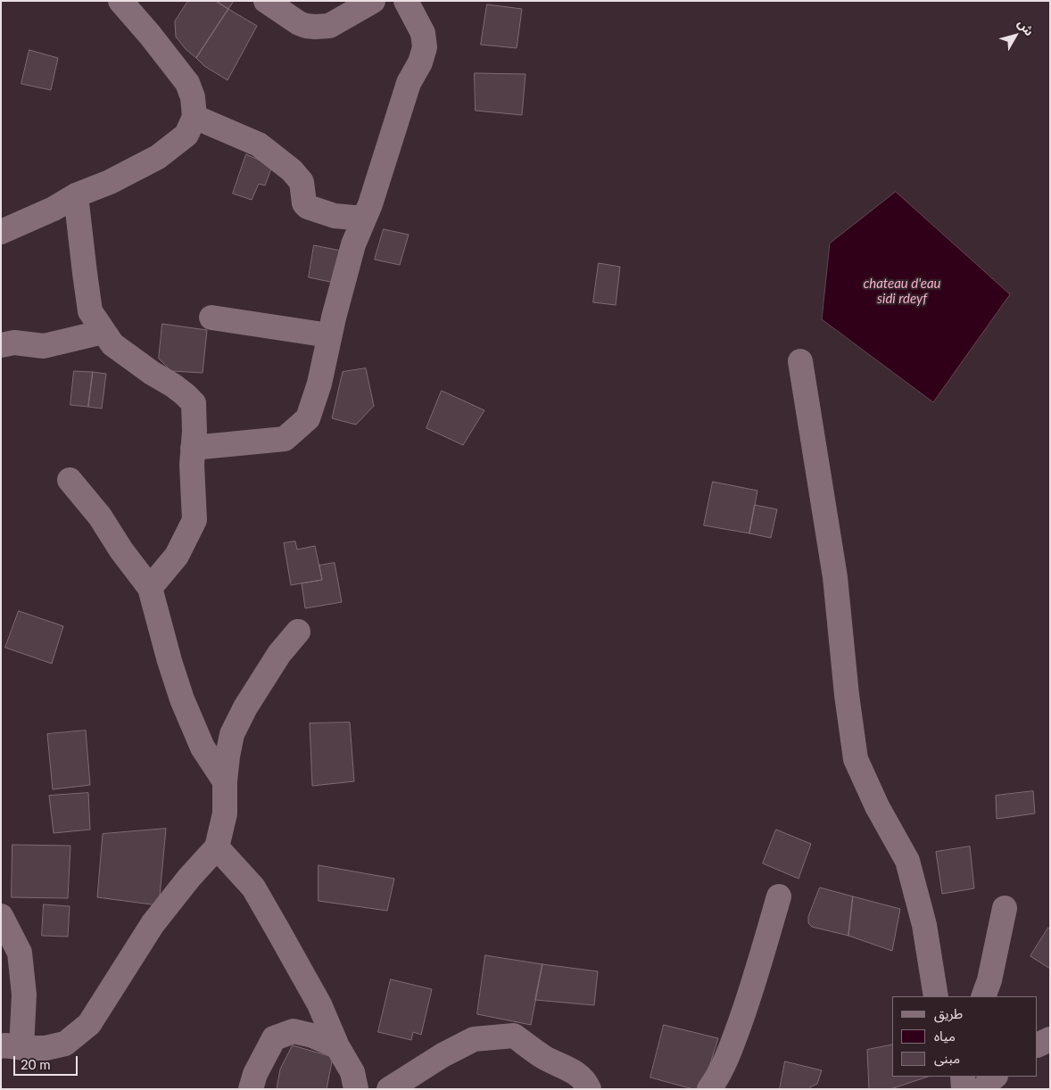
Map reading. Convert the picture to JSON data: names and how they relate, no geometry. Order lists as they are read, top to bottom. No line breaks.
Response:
{"water":["chateau d'eau sidi rdeyf"],"legend":["طريق","مياه","مبنى"],"scale_bar":"20 m","north":"top right"}
